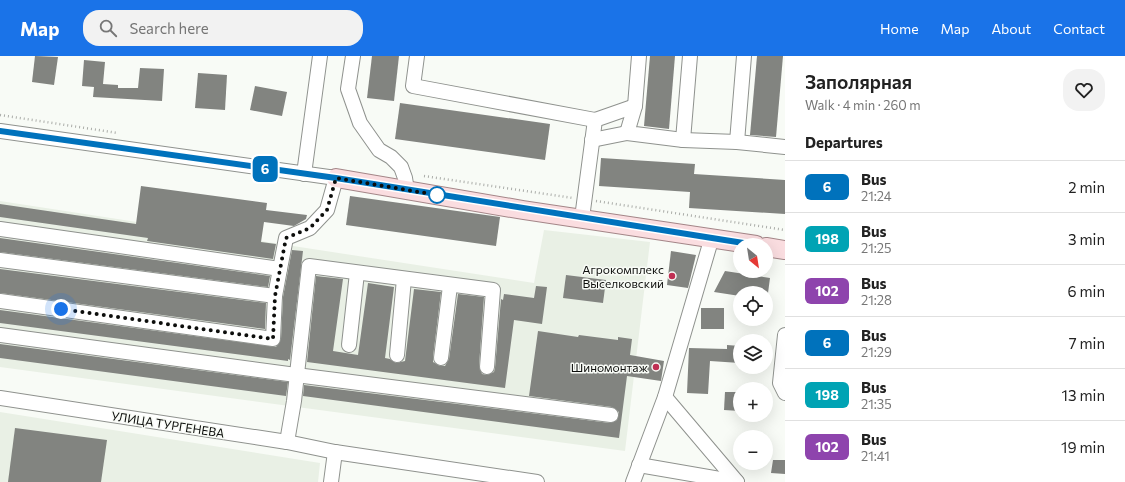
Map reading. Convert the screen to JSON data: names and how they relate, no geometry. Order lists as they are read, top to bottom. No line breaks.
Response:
{"streets":{"street":["УЛИЦА ТУРГЕНЕВА"]},"places":["Агрокомплекс Выселковский","Шиномонтаж"],"lines":["bus line 6"],"north":"bottom right","page":{"header":"Map","search":"Search here","nav":["Home","Map","About","Contact"],"on_map":"6","heading":[["Заполярная","Walk · 4 min · 260 m"],"Departures"],"list":[{"mark":"6","name":"Bus","note":"21:24","value":"2 min"},{"mark":"198","name":"Bus","note":"21:25","value":"3 min"},{"mark":"102","name":"Bus","note":"21:28","value":"6 min"},{"mark":"6","name":"Bus","note":"21:29","value":"7 min"},{"mark":"198","name":"Bus","note":"21:35","value":"13 min"},{"mark":"102","name":"Bus","note":"21:41","value":"19 min"}],"map_buttons":["+","−"]}}
